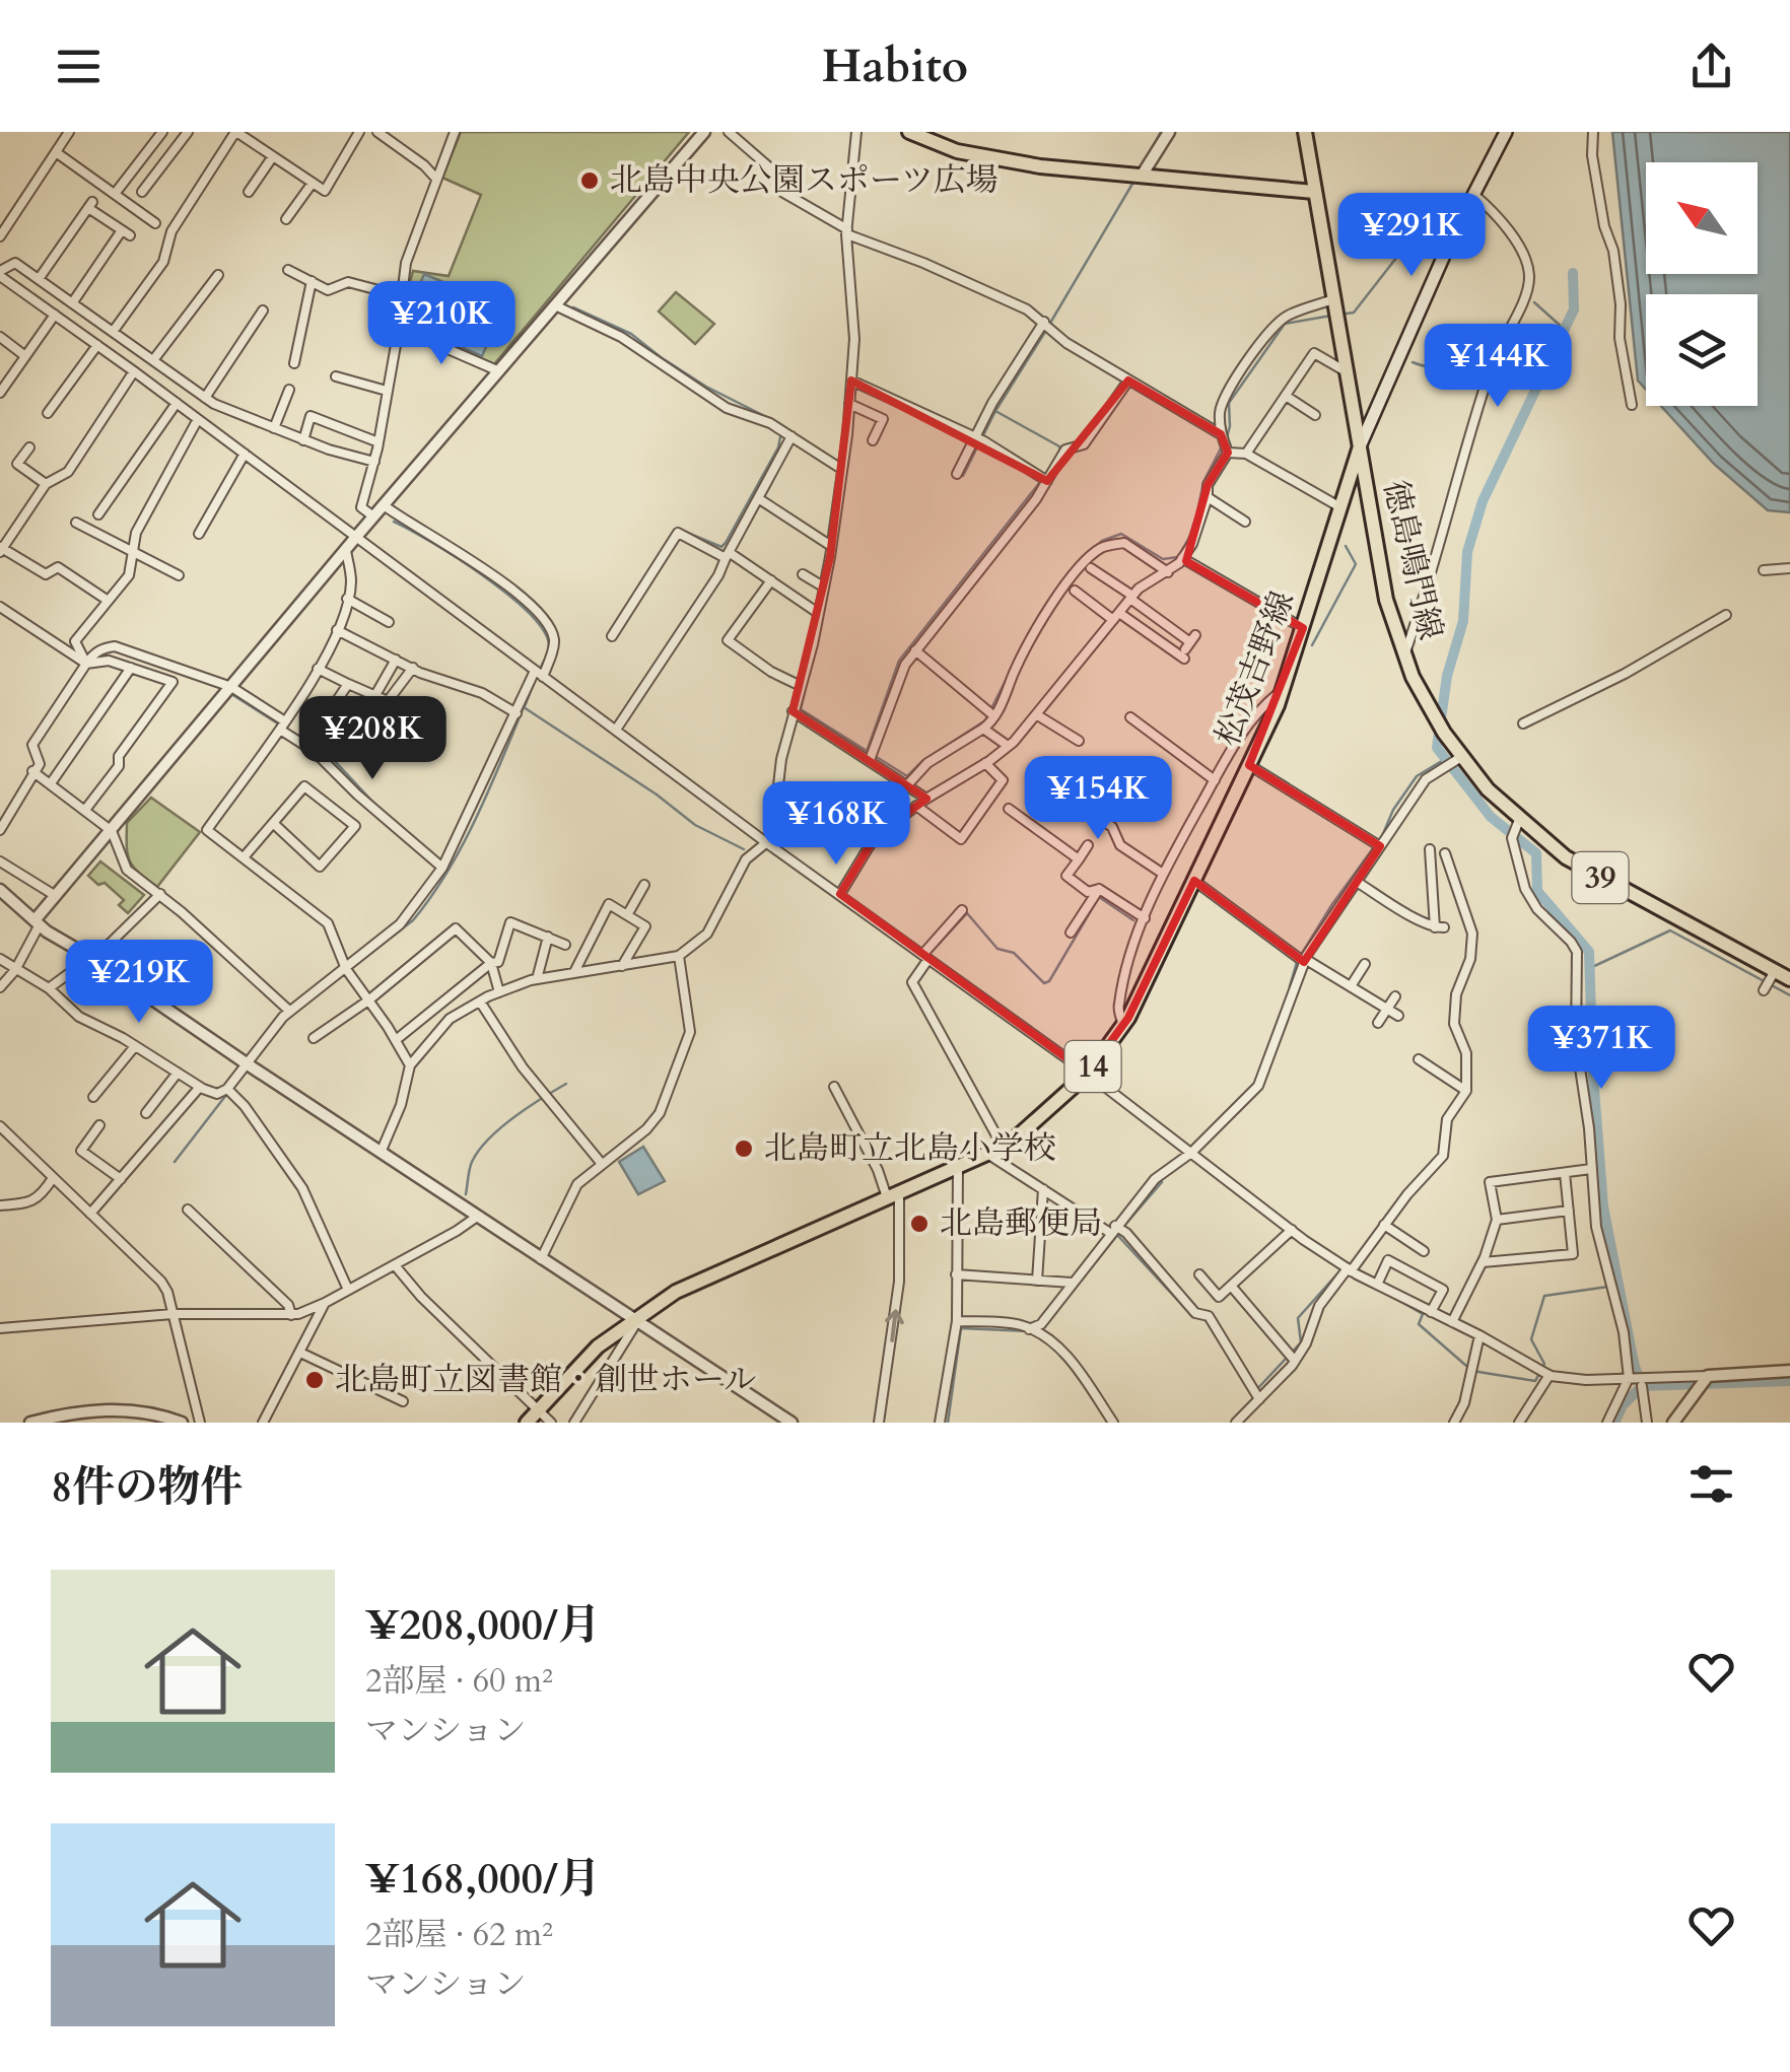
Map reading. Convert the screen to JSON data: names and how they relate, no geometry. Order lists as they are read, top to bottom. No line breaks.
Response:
{"streets":{"main road":["徳島鳴門線","松茂吉野線","39","14"]},"crossings":[["徳島鳴門線","松茂吉野線"]],"places":["北島中央公園スポーツ広場","北島町立北島小学校","北島郵便局","北島町立図書館・創世ホール"],"north":"top left","page":{"header":"Habito","price":["¥291K","¥210K","¥144K","¥208K","¥154K","¥168K","¥219K","¥371K"],"heading":"8件の物件","list":[{"name":"¥208,000/月","note":"2部屋 · 60 m² · マンション"},{"name":"¥168,000/月","note":"2部屋 · 62 m² · マンション"}]}}
